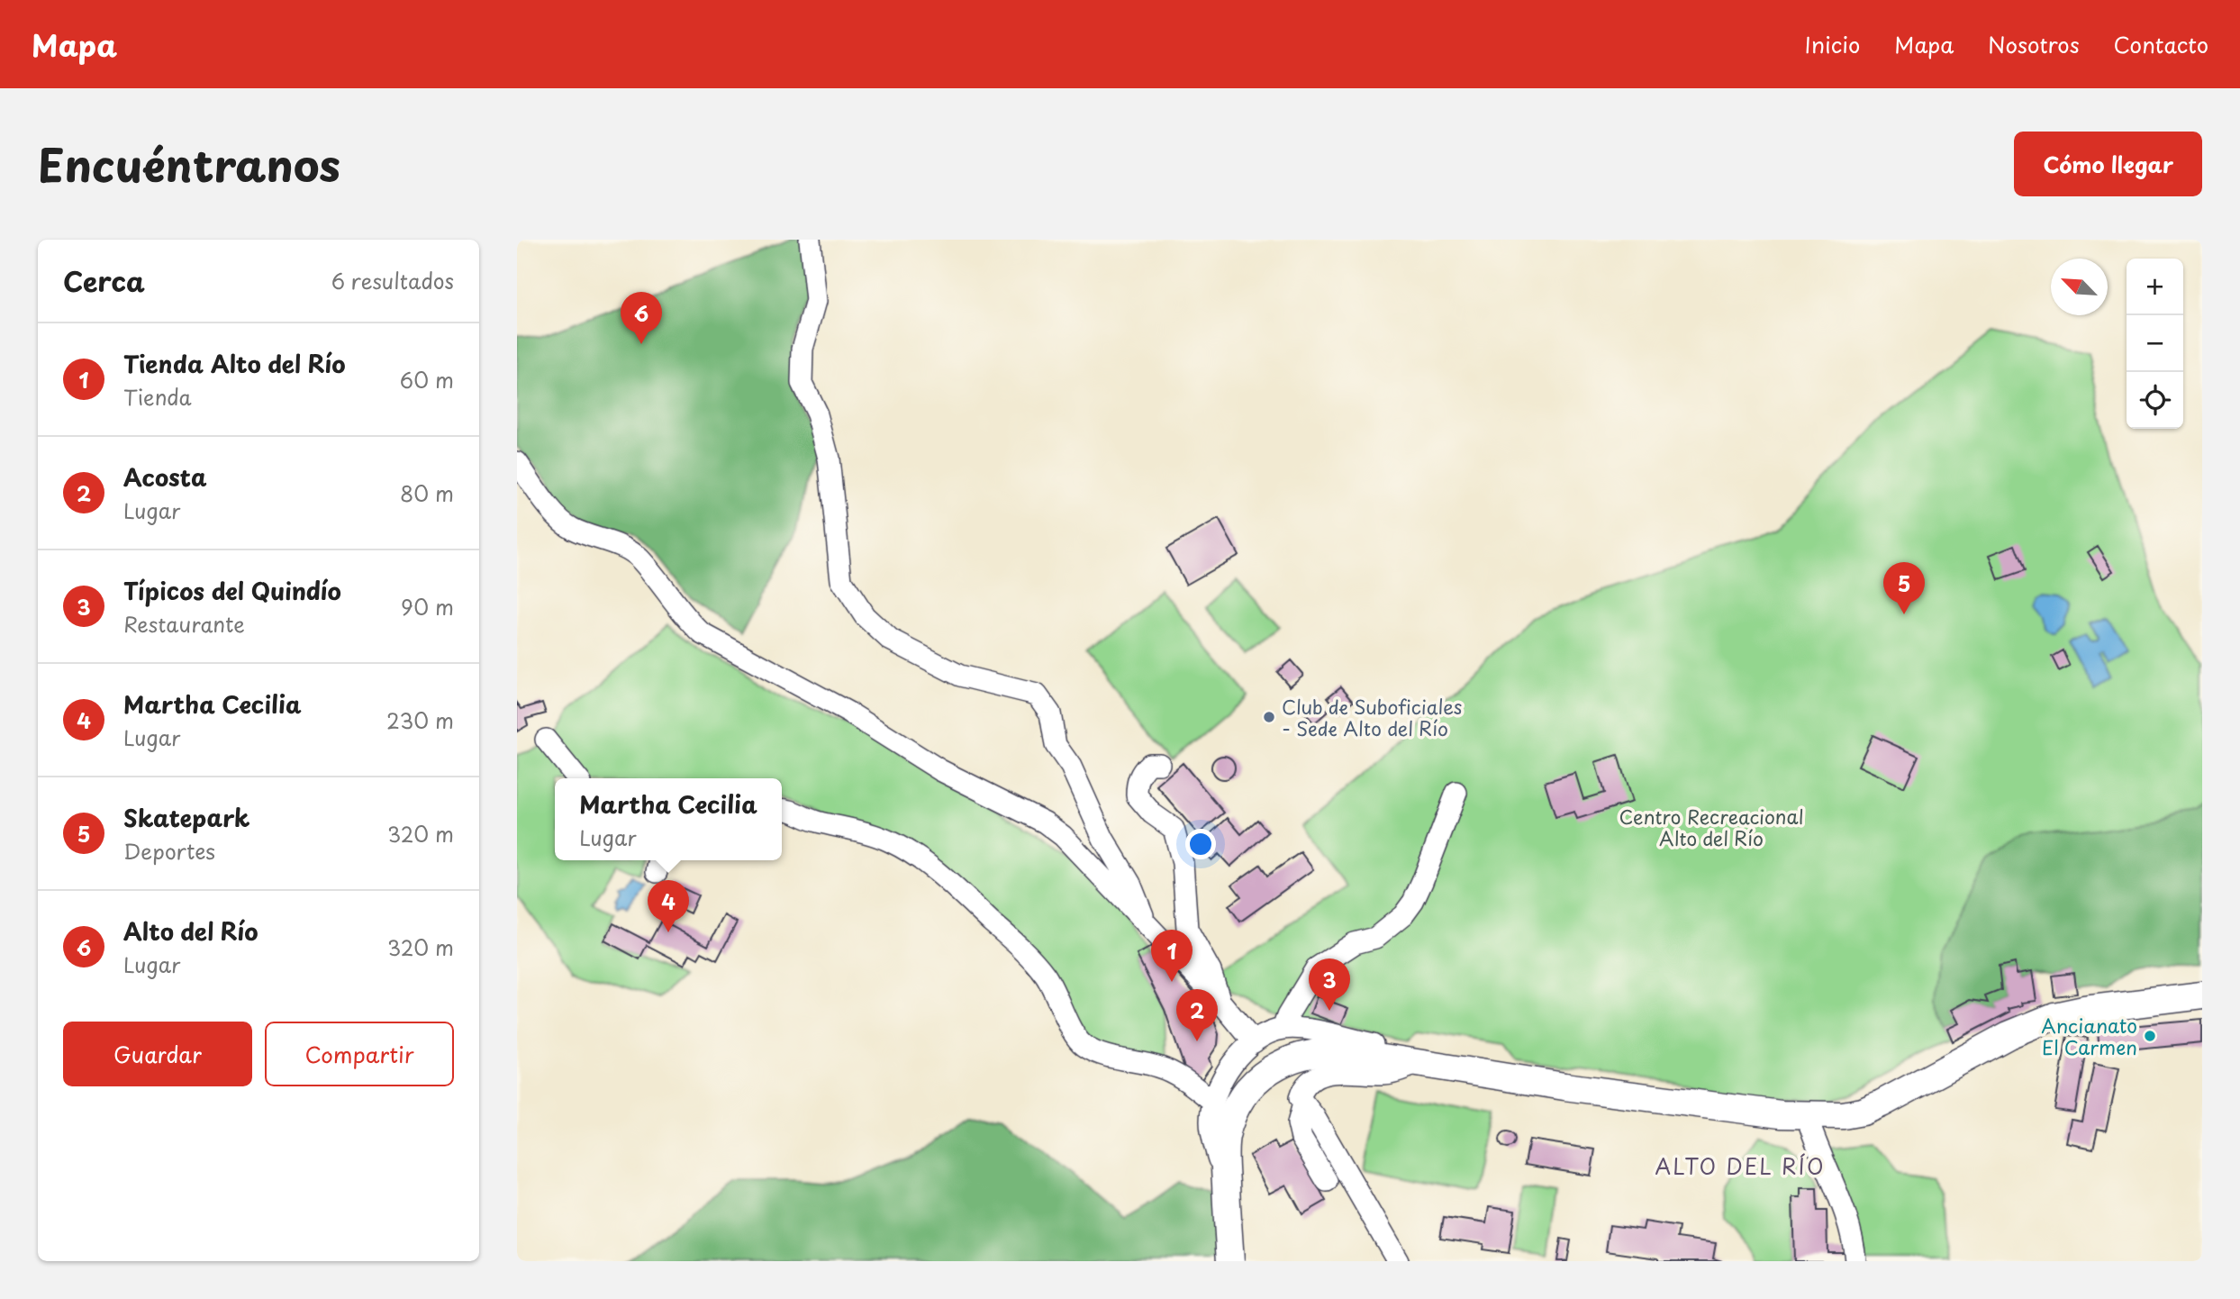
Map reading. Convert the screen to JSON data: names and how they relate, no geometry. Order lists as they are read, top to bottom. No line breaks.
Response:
{"districts":["ALTO DEL RÍO"],"parks":["Centro Recreacional Alto del Río"],"places":["Club de Suboficiales - Sede Alto del Río","Ancianato El Carmen"],"north":"top left","page":{"header":"Mapa","nav":["Inicio","Mapa","Nosotros","Contacto"],"title":"Encuéntranos","buttons":["Cómo llegar",["Guardar","Compartir"]],"heading":["Cerca","6 resultados"],"map_buttons":["+","−"],"pins":["6","5","4","1","3","2"],"list":[{"mark":"1","name":"Tienda Alto del Río","note":"Tienda","value":"60 m"},{"mark":"2","name":"Acosta","note":"Lugar","value":"80 m"},{"mark":"3","name":"Típicos del Quindío","note":"Restaurante","value":"90 m"},{"mark":"4","name":"Martha Cecilia","note":"Lugar","value":"230 m"},{"mark":"5","name":"Skatepark","note":"Deportes","value":"320 m"},{"mark":"6","name":"Alto del Río","note":"Lugar","value":"320 m"}],"popup":["Martha Cecilia","Lugar"]}}
